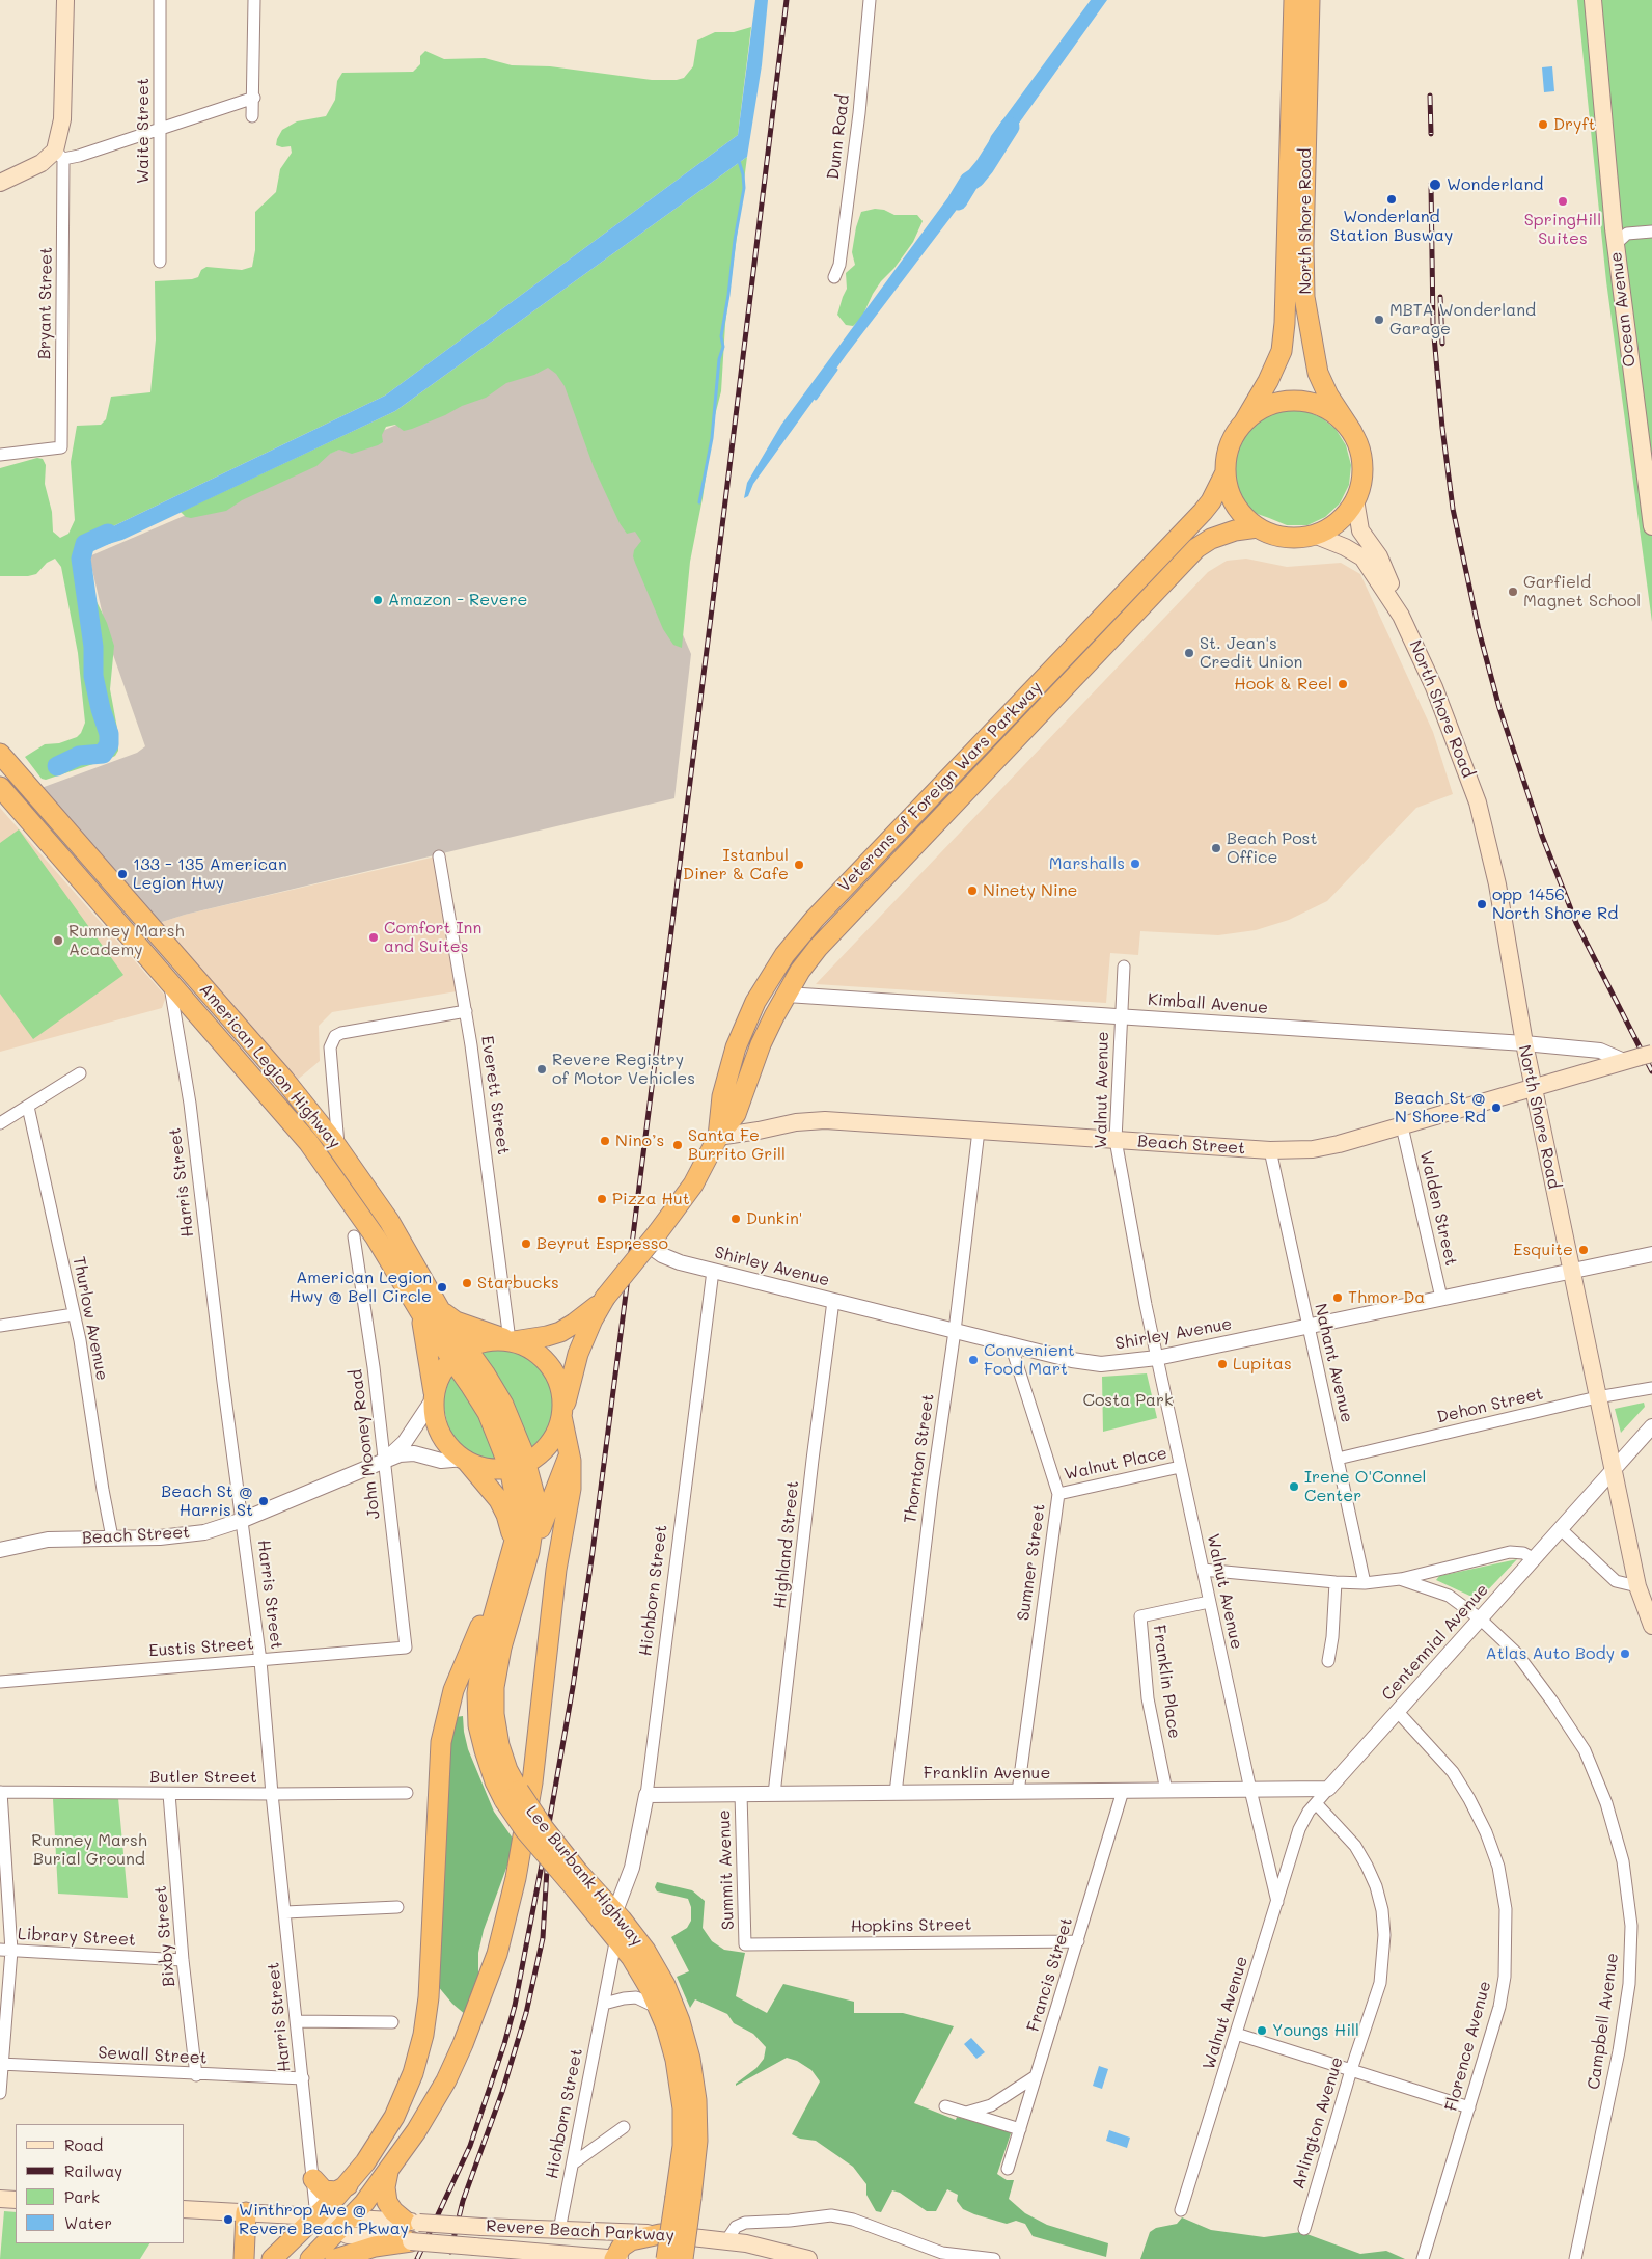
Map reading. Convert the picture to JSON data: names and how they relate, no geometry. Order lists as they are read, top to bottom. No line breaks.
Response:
{"streets":{"highway":["North Shore Road","Veterans of Foreign Wars Parkway","American Legion Highway","Lee Burbank Highway"],"main road":["Ocean Avenue","Beach Street","Revere Beach Parkway"],"street":["Waite Street","Dunn Road","Bryant Street","Kimball Avenue","Walnut Avenue","Everett Street","Harris Street","Walden Street","Shirley Avenue","Thurlow Avenue","Nahant Avenue","Dehon Street","John Mooney Road","Thornton Street","Walnut Place","Highland Street","Sumner Street","Hichborn Street","Centennial Avenue","Eustis Street","Franklin Place","Franklin Avenue","Butler Street","Summit Avenue","Hopkins Street","Bixby Street","Library Street","Francis Street","Campbell Avenue","Florence Avenue","Sewall Street","Arlington Avenue"]},"crossings":[["North Shore Road","Veterans of Foreign Wars Parkway"],["North Shore Road","Kimball Avenue"],["North Shore Road","Beach Street"],["North Shore Road","Shirley Avenue"],["North Shore Road","Dehon Street"],["North Shore Road","Centennial Avenue"],["Veterans of Foreign Wars Parkway","Kimball Avenue"],["Veterans of Foreign Wars Parkway","American Legion Highway"],["Veterans of Foreign Wars Parkway","Everett Street"],["Veterans of Foreign Wars Parkway","Beach Street"],["Veterans of Foreign Wars Parkway","Shirley Avenue"],["Veterans of Foreign Wars Parkway","Lee Burbank Highway"],["Kimball Avenue","Walnut Avenue"],["Kimball Avenue","Beach Street"],["American Legion Highway","Harris Street"],["American Legion Highway","Lee Burbank Highway"],["Walnut Avenue","Beach Street"],["Walnut Avenue","Shirley Avenue"],["Walnut Avenue","Walnut Place"],["Walnut Avenue","Centennial Avenue"],["Walnut Avenue","Franklin Place"],["Walnut Avenue","Franklin Avenue"],["Walnut Avenue","Campbell Avenue"],["Beach Street","Harris Street"],["Beach Street","Walden Street"],["Beach Street","Thurlow Avenue"],["Beach Street","Nahant Avenue"],["Beach Street","John Mooney Road"],["Beach Street","Thornton Street"],["Harris Street","Eustis Street"],["Harris Street","Butler Street"],["Harris Street","Sewall Street"],["Harris Street","Revere Beach Parkway"],["Walden Street","Shirley Avenue"],["Shirley Avenue","Nahant Avenue"],["Shirley Avenue","Thornton Street"],["Shirley Avenue","Highland Street"],["Shirley Avenue","Sumner Street"],["Shirley Avenue","Hichborn Street"],["Nahant Avenue","Dehon Street"],["Nahant Avenue","Campbell Avenue"],["John Mooney Road","Eustis Street"],["Thornton Street","Franklin Avenue"],["Walnut Place","Sumner Street"],["Highland Street","Franklin Avenue"],["Sumner Street","Franklin Avenue"],["Hichborn Street","Franklin Avenue"],["Hichborn Street","Lee Burbank Highway"],["Hichborn Street","Revere Beach Parkway"],["Centennial Avenue","Franklin Avenue"],["Centennial Avenue","Campbell Avenue"],["Centennial Avenue","Florence Avenue"],["Centennial Avenue","Arlington Avenue"],["Franklin Place","Franklin Avenue"],["Franklin Avenue","Summit Avenue"],["Franklin Avenue","Francis Street"],["Butler Street","Bixby Street"],["Summit Avenue","Hopkins Street"],["Hopkins Street","Francis Street"],["Bixby Street","Library Street"],["Bixby Street","Sewall Street"]],"parks":["Costa Park","Rumney Marsh Burial Ground"],"places":["Dryft","Wonderland","Wonderland Station Busway","SpringHill Suites","MBTA Wonderland Garage","Garfield Magnet School","Amazon - Revere","St. Jean's Credit Union","Hook & Reel","Beach Post Office","Marshalls","Istanbul Diner & Cafe","133 - 135 American Legion Hwy","Ninety Nine","opp 1456 North Shore Rd","Comfort Inn and Suites","Rumney Marsh Academy","Revere Registry of Motor Vehicles","Beach St @ N Shore Rd","Nino’s","Santa Fe Burrito Grill","Pizza Hut","Dunkin'","Beyrut Espresso","Esquite","Starbucks","American Legion Hwy @ Bell Circle","Thmor Da","Convenient Food Mart","Lupitas","Irene O'Connel Center","Beach St @ Harris St","Atlas Auto Body","Youngs Hill","Winthrop Ave @ Revere Beach Pkway"],"legend":["Road","Railway","Park","Water"]}
